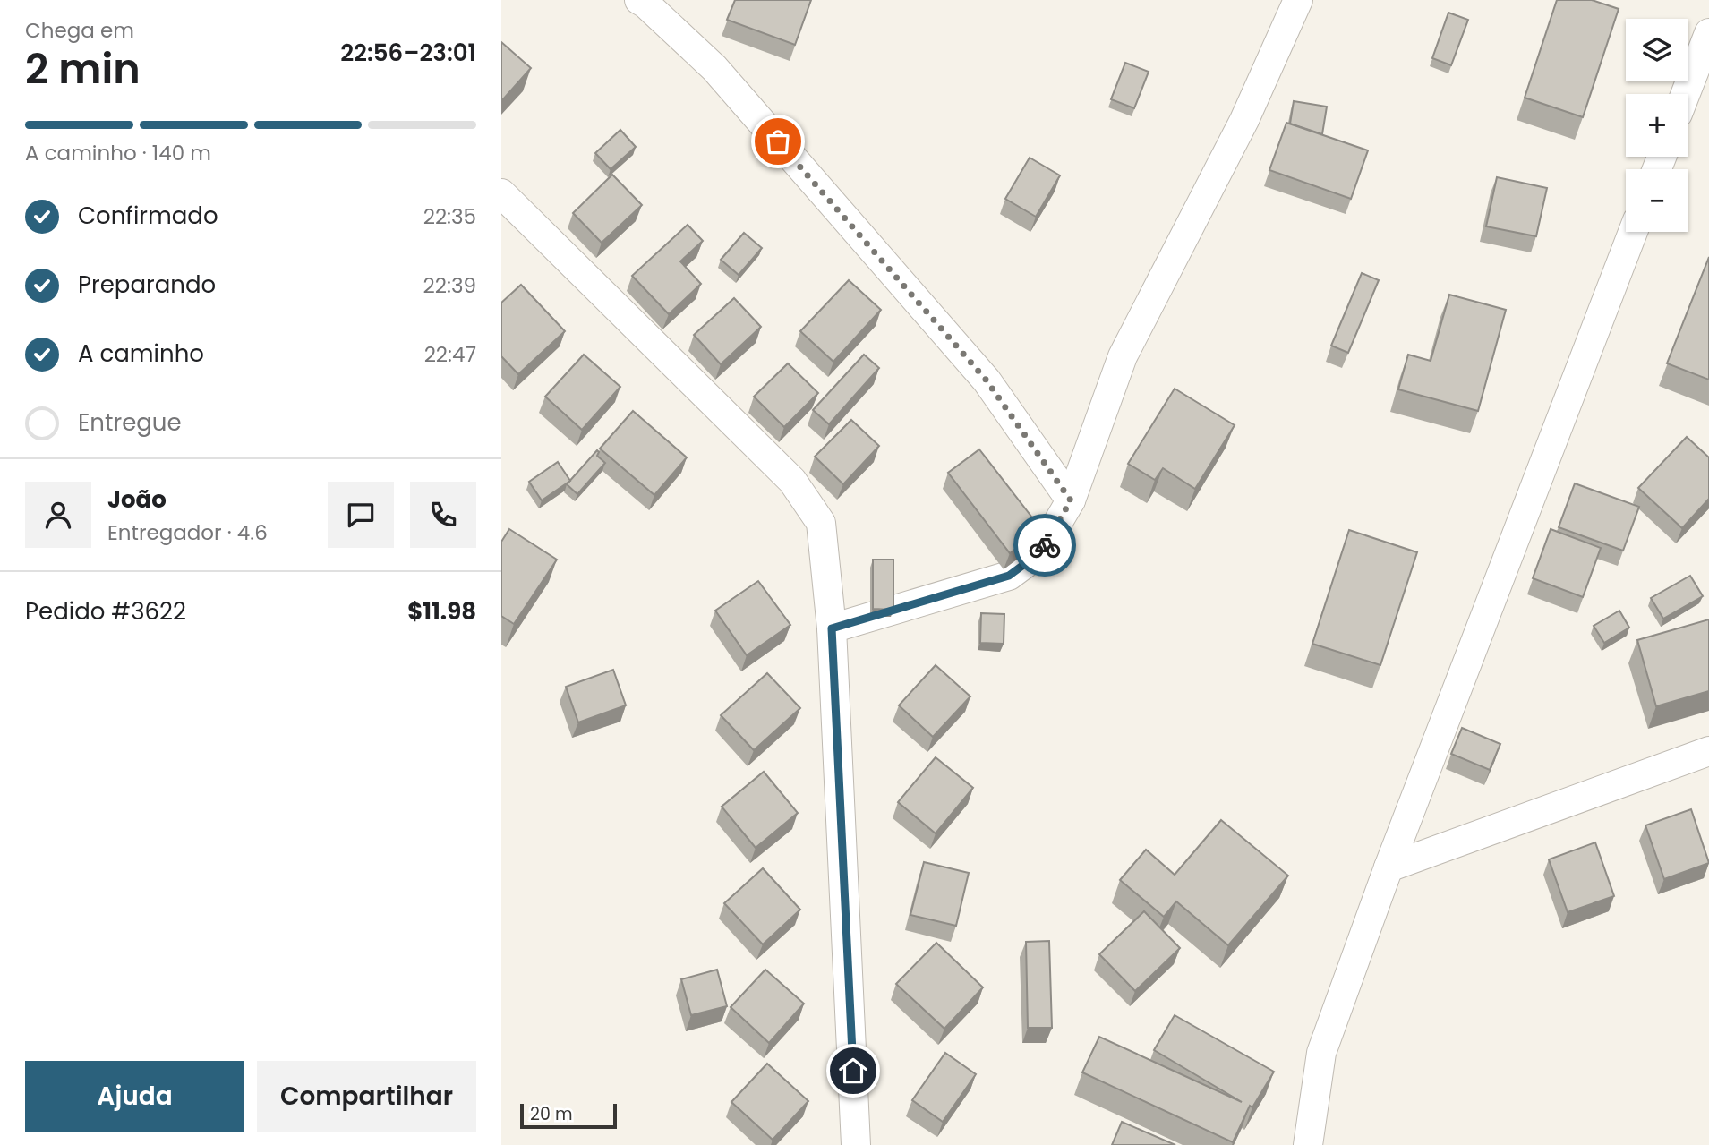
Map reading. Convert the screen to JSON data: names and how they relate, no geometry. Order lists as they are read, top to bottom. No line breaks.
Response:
{"scale_bar":"20 m","page":{"heading":["2 min","Chega em","22:56–23:01"],"panel":["João","Entregador · 4.6","Pedido #3622","$11.98"],"map_buttons":["+","−"],"bar":"A caminho · 140 m","list":[["Confirmado","22:35"],["Preparando","22:39"],["A caminho","22:47"],"Entregue"],"buttons":["Ajuda","Compartilhar"],"scale":"20 m"}}
